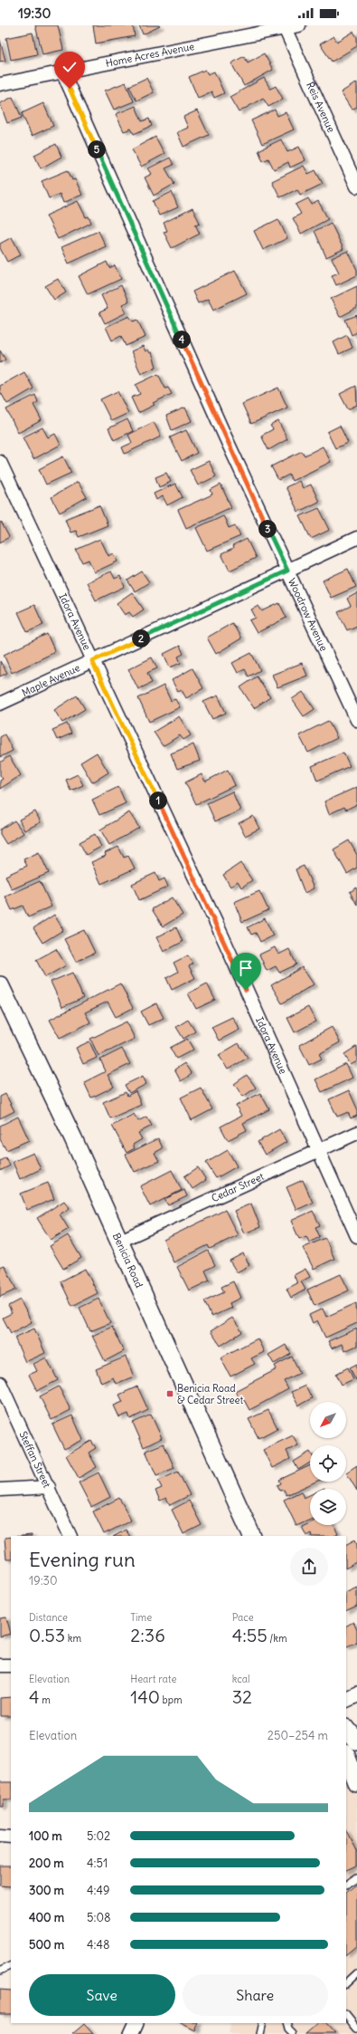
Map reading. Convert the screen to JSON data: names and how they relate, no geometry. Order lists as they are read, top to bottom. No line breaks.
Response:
{"streets":{"main road":["Benicia Road"],"street":["Home Acres Avenue","Reis Avenue","Woodrow Avenue","Idora Avenue","Maple Avenue","Cedar Street","Steffan Street"]},"crossings":[["Home Acres Avenue","Reis Avenue"],["Home Acres Avenue","Woodrow Avenue"],["Woodrow Avenue","Maple Avenue"],["Idora Avenue","Maple Avenue"],["Idora Avenue","Cedar Street"],["Cedar Street","Benicia Road"]],"places":{"transit":["Benicia Road & Cedar Street"]},"north":"bottom left","page":{"status":"19:30","pins":["5","4","3","2","1"],"heading":["Evening run","19:30"],"stats":[["Distance","0.53 km"],["Time","2:36"],["Pace","4:55 /km"],["Elevation","4 m"],["Heart rate","140 bpm"],["kcal","32"]],"chart":["Elevation","250–254 m"],"list":[{"name":"100 m","note":"5:02"},{"name":"200 m","note":"4:51"},{"name":"300 m","note":"4:49"},{"name":"400 m","note":"5:08"},{"name":"500 m","note":"4:48"}],"buttons":["Save","Share"]}}
